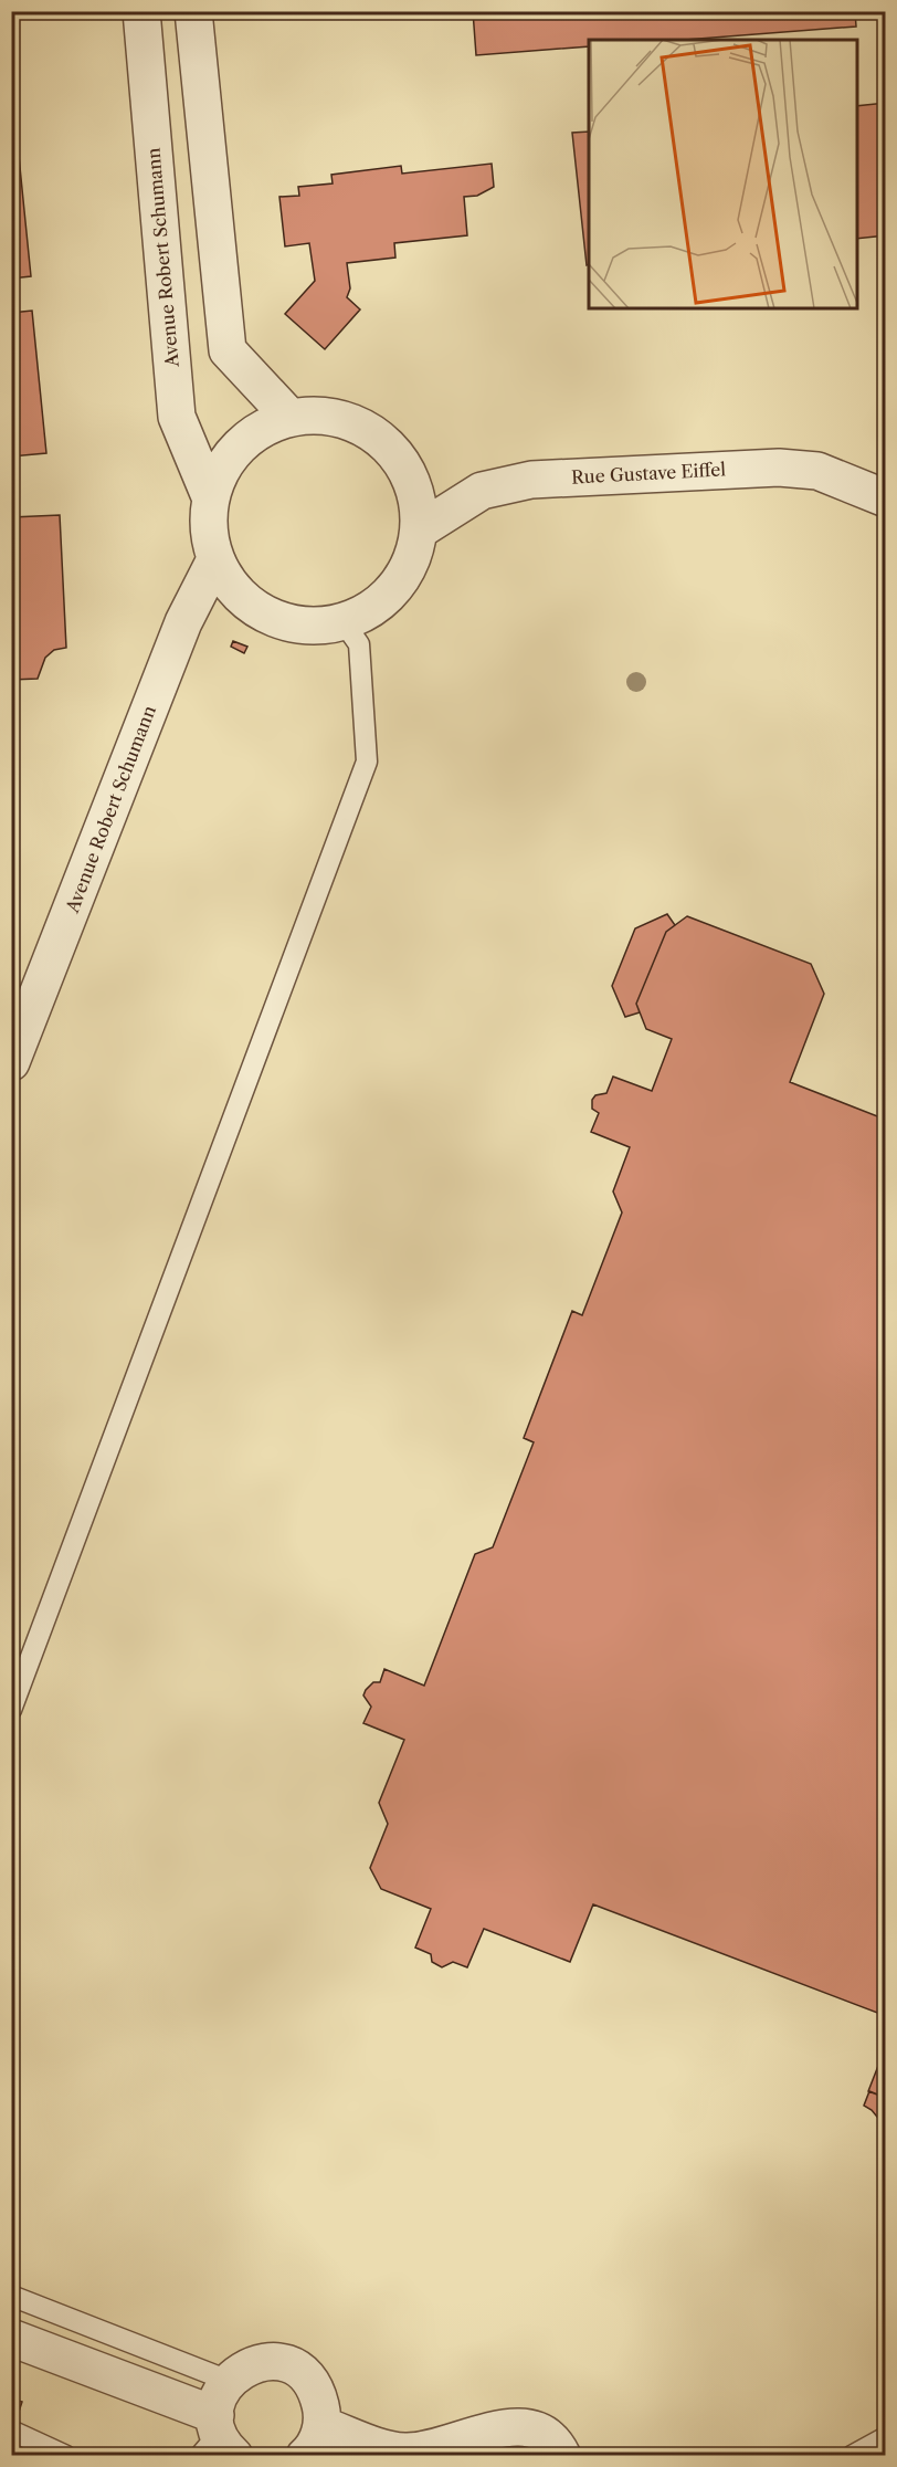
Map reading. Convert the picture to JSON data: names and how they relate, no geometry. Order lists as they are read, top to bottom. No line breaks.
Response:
{"streets":{"street":["Avenue Robert Schumann","Rue Gustave Eiffel"]},"crossings":[["Avenue Robert Schumann","Rue Gustave Eiffel"]]}
